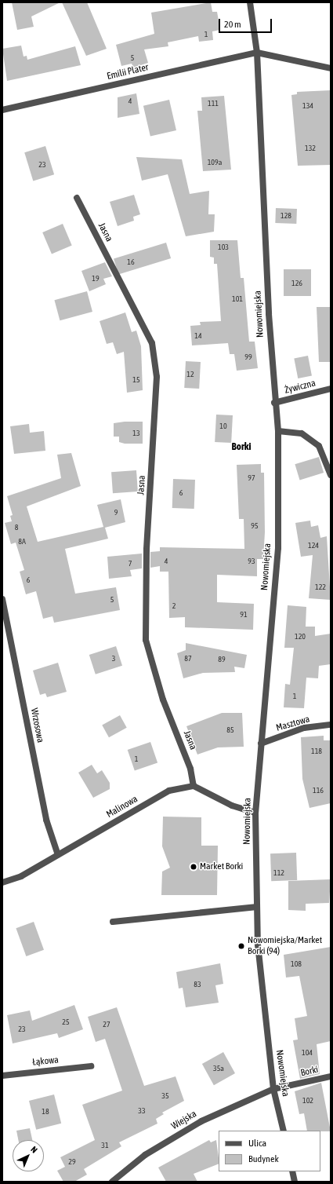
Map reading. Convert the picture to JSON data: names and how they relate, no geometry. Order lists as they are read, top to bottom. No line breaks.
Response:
{"streets":{"street":["Emilii Plater","Jasna","Nowomiejska","Żywiczna","Masztowa","Wrzosowa","Malinowa","Łąkowa","Borki","Wiejska"]},"crossings":[["Emilii Plater","Nowomiejska"],["Jasna","Malinowa"],["Nowomiejska","Żywiczna"],["Nowomiejska","Masztowa"],["Nowomiejska","Borki"],["Nowomiejska","Wiejska"],["Wrzosowa","Malinowa"],["Borki","Wiejska"]],"districts":["Borki"],"places":["Market Borki","Nowomiejska/Market Borki (94)"],"house_numbers":["1","5","4","111","134","132","109a","23","128","103","16","19","126","101","14","99","12","15","10","13","97","6","9","95","8","8A","124","4","93","7","6","122","5","2","91","120","3","87","89","1","85","118","1","116","112","108","83","25","27","23","104","35a","35","102","33","18","31","29"],"legend":["Ulica","Budynek"],"scale_bar":"20 m","north":"top right"}
